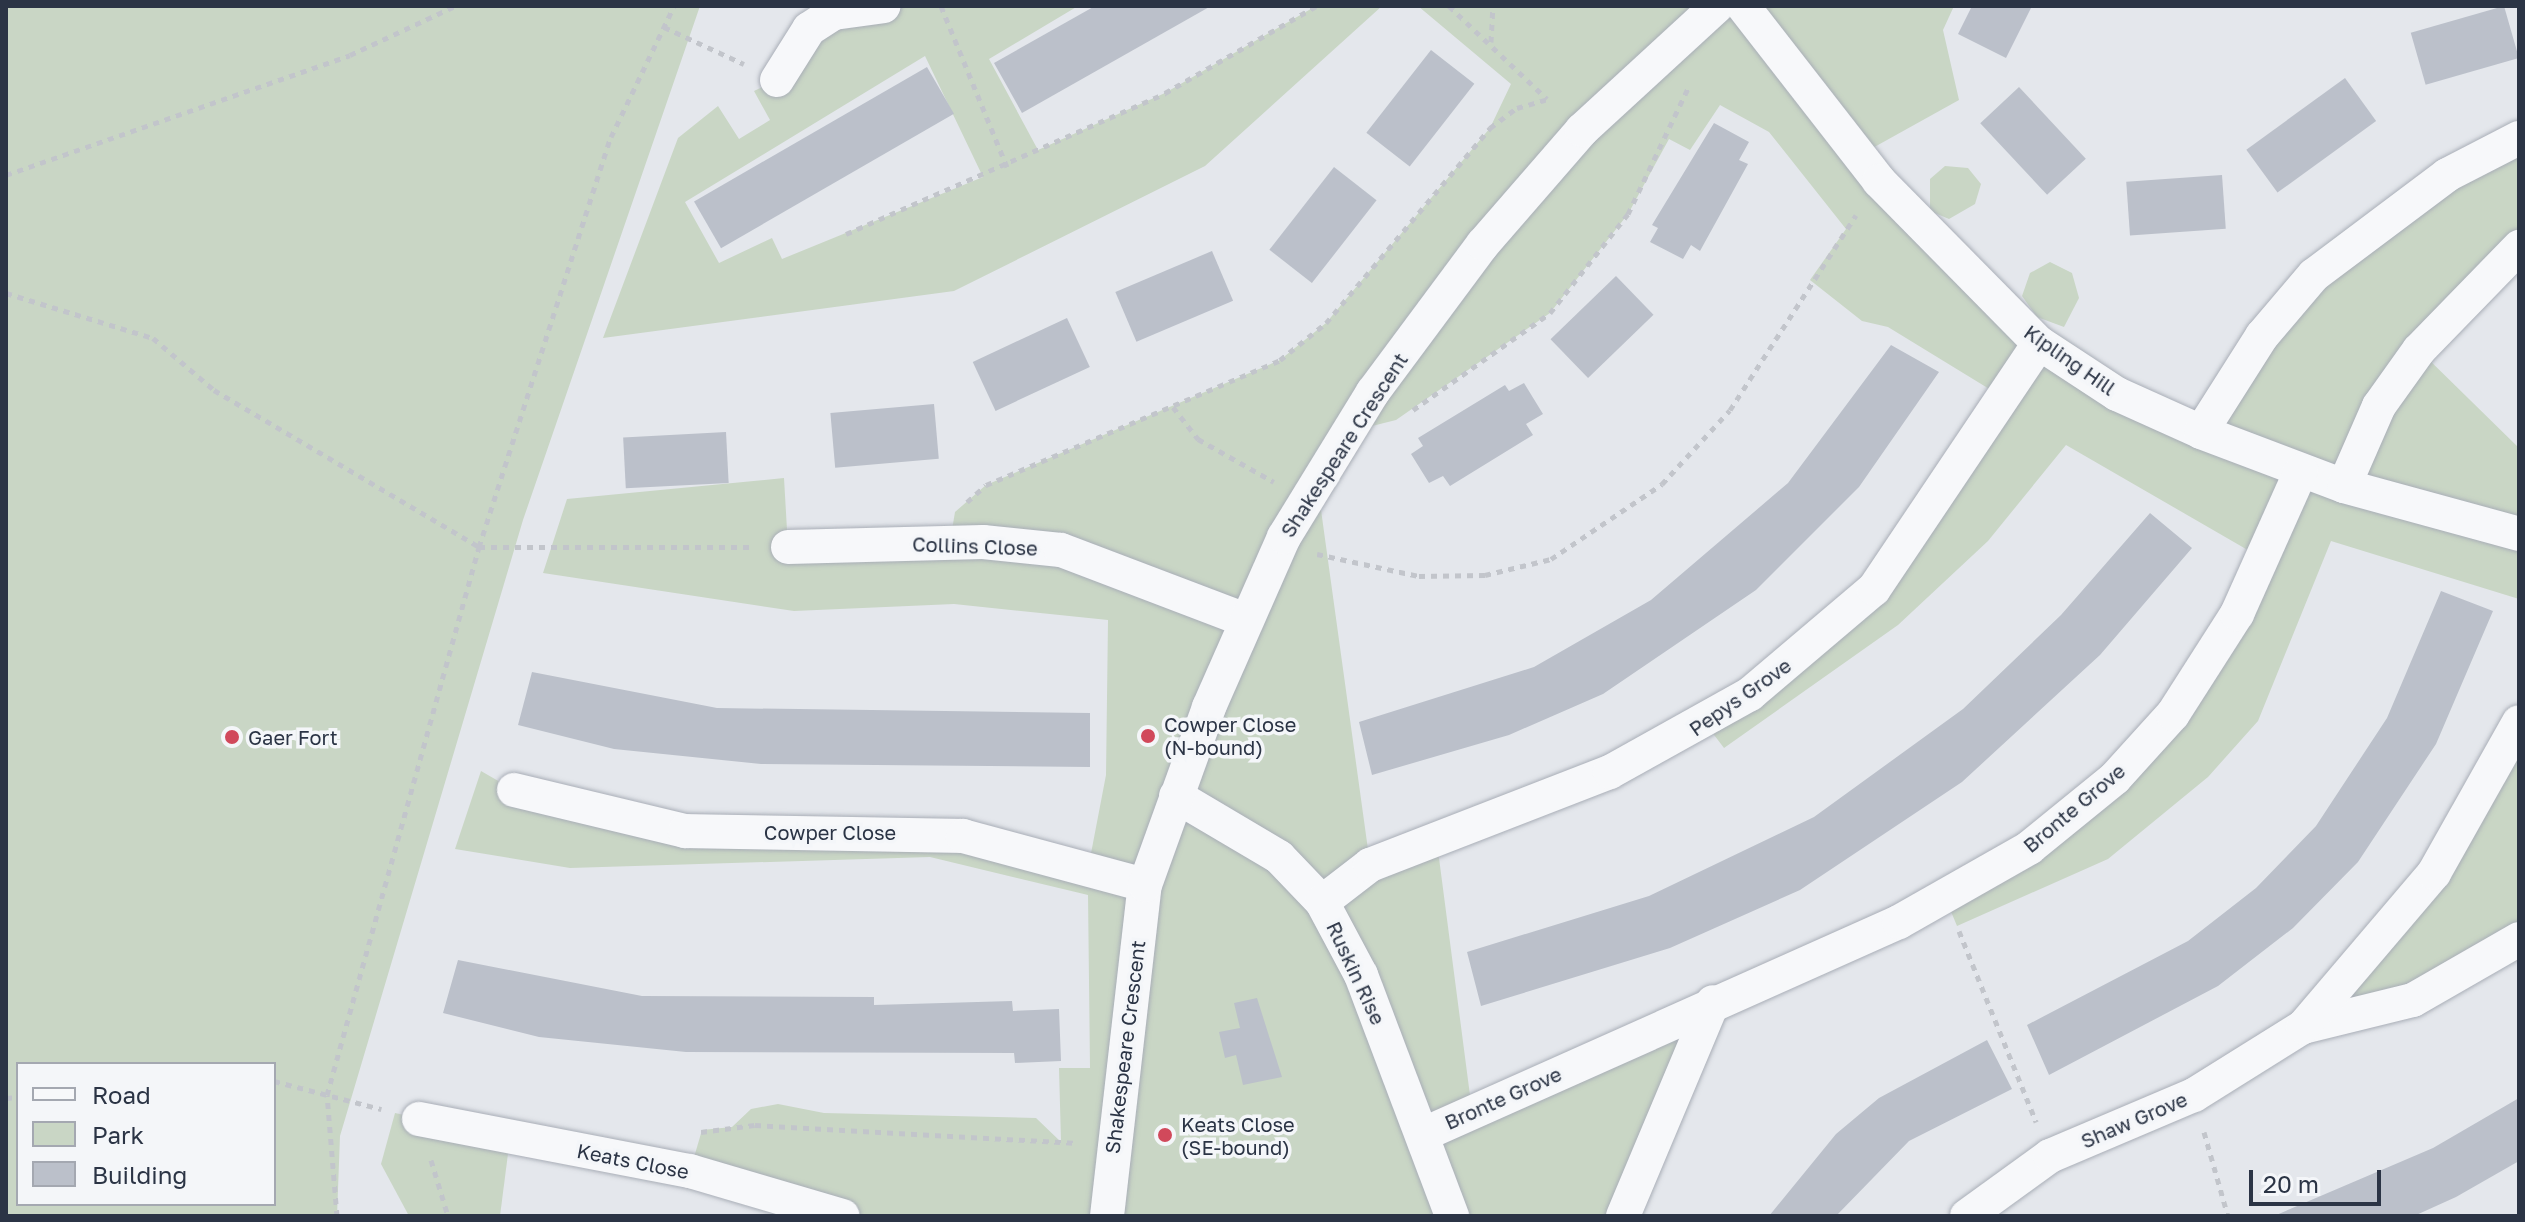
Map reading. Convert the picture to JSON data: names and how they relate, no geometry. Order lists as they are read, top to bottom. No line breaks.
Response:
{"streets":{"street":["Kipling Hill","Shakespeare Crescent","Collins Close","Pepys Grove","Bronte Grove","Cowper Close","Ruskin Rise","Shaw Grove","Keats Close"]},"crossings":[["Kipling Hill","Pepys Grove"],["Kipling Hill","Bronte Grove"],["Shakespeare Crescent","Collins Close"],["Shakespeare Crescent","Cowper Close"],["Shakespeare Crescent","Ruskin Rise"],["Pepys Grove","Ruskin Rise"],["Bronte Grove","Ruskin Rise"]],"places":["Cowper Close (N-bound)","Gaer Fort","Keats Close (SE-bound)"],"legend":["Road","Park","Building"],"scale_bar":"20 m"}
